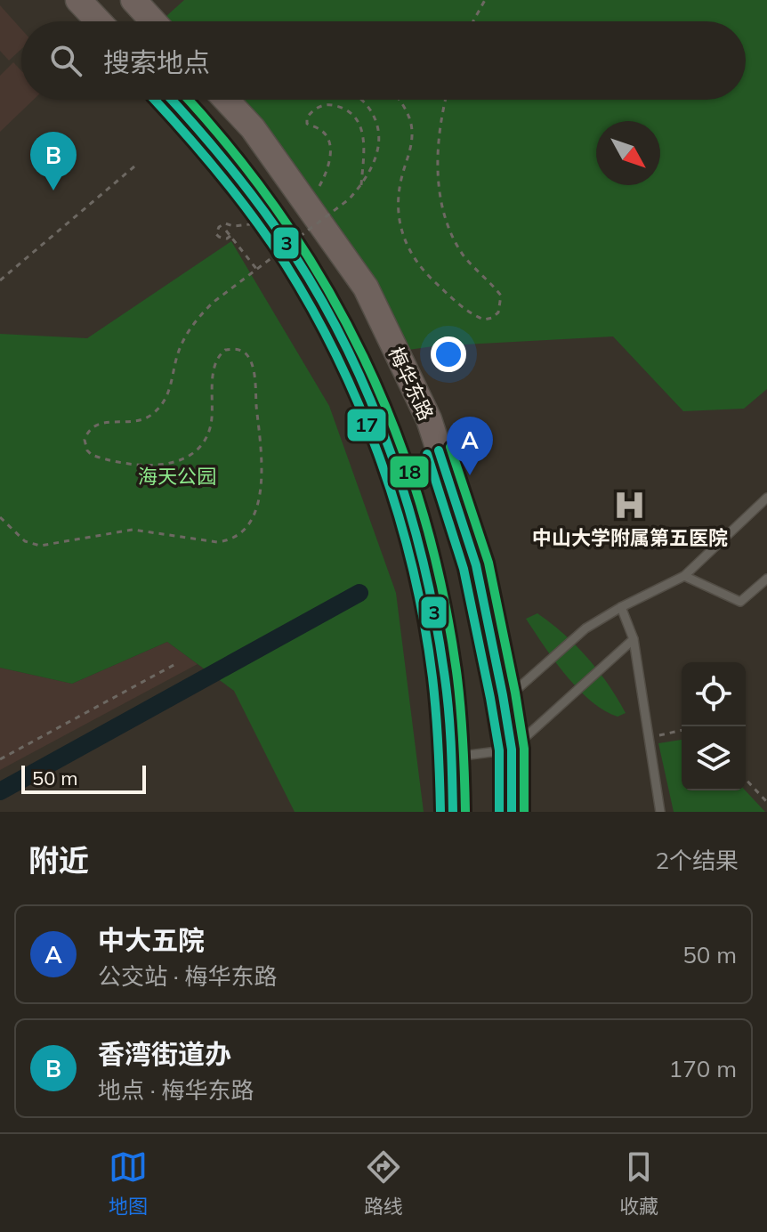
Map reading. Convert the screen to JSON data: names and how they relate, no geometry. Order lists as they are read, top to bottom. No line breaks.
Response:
{"streets":{"main road":["梅华东路"]},"parks":["海天公园"],"places":{"hospital":["中山大学附属第五医院"]},"lines":["transit line 3","transit line 17","transit line 18"],"scale_bar":"50 m","north":"bottom right","page":{"search":"搜索地点","pins":["B","A"],"scale":"50 m","heading":["附近","2个结果"],"list":[{"mark":"A","name":"中大五院","note":"公交站 · 梅华东路","value":"50 m"},{"mark":"B","name":"香湾街道办","note":"地点 · 梅华东路","value":"170 m"}],"nav":["地图","路线","收藏"]}}
